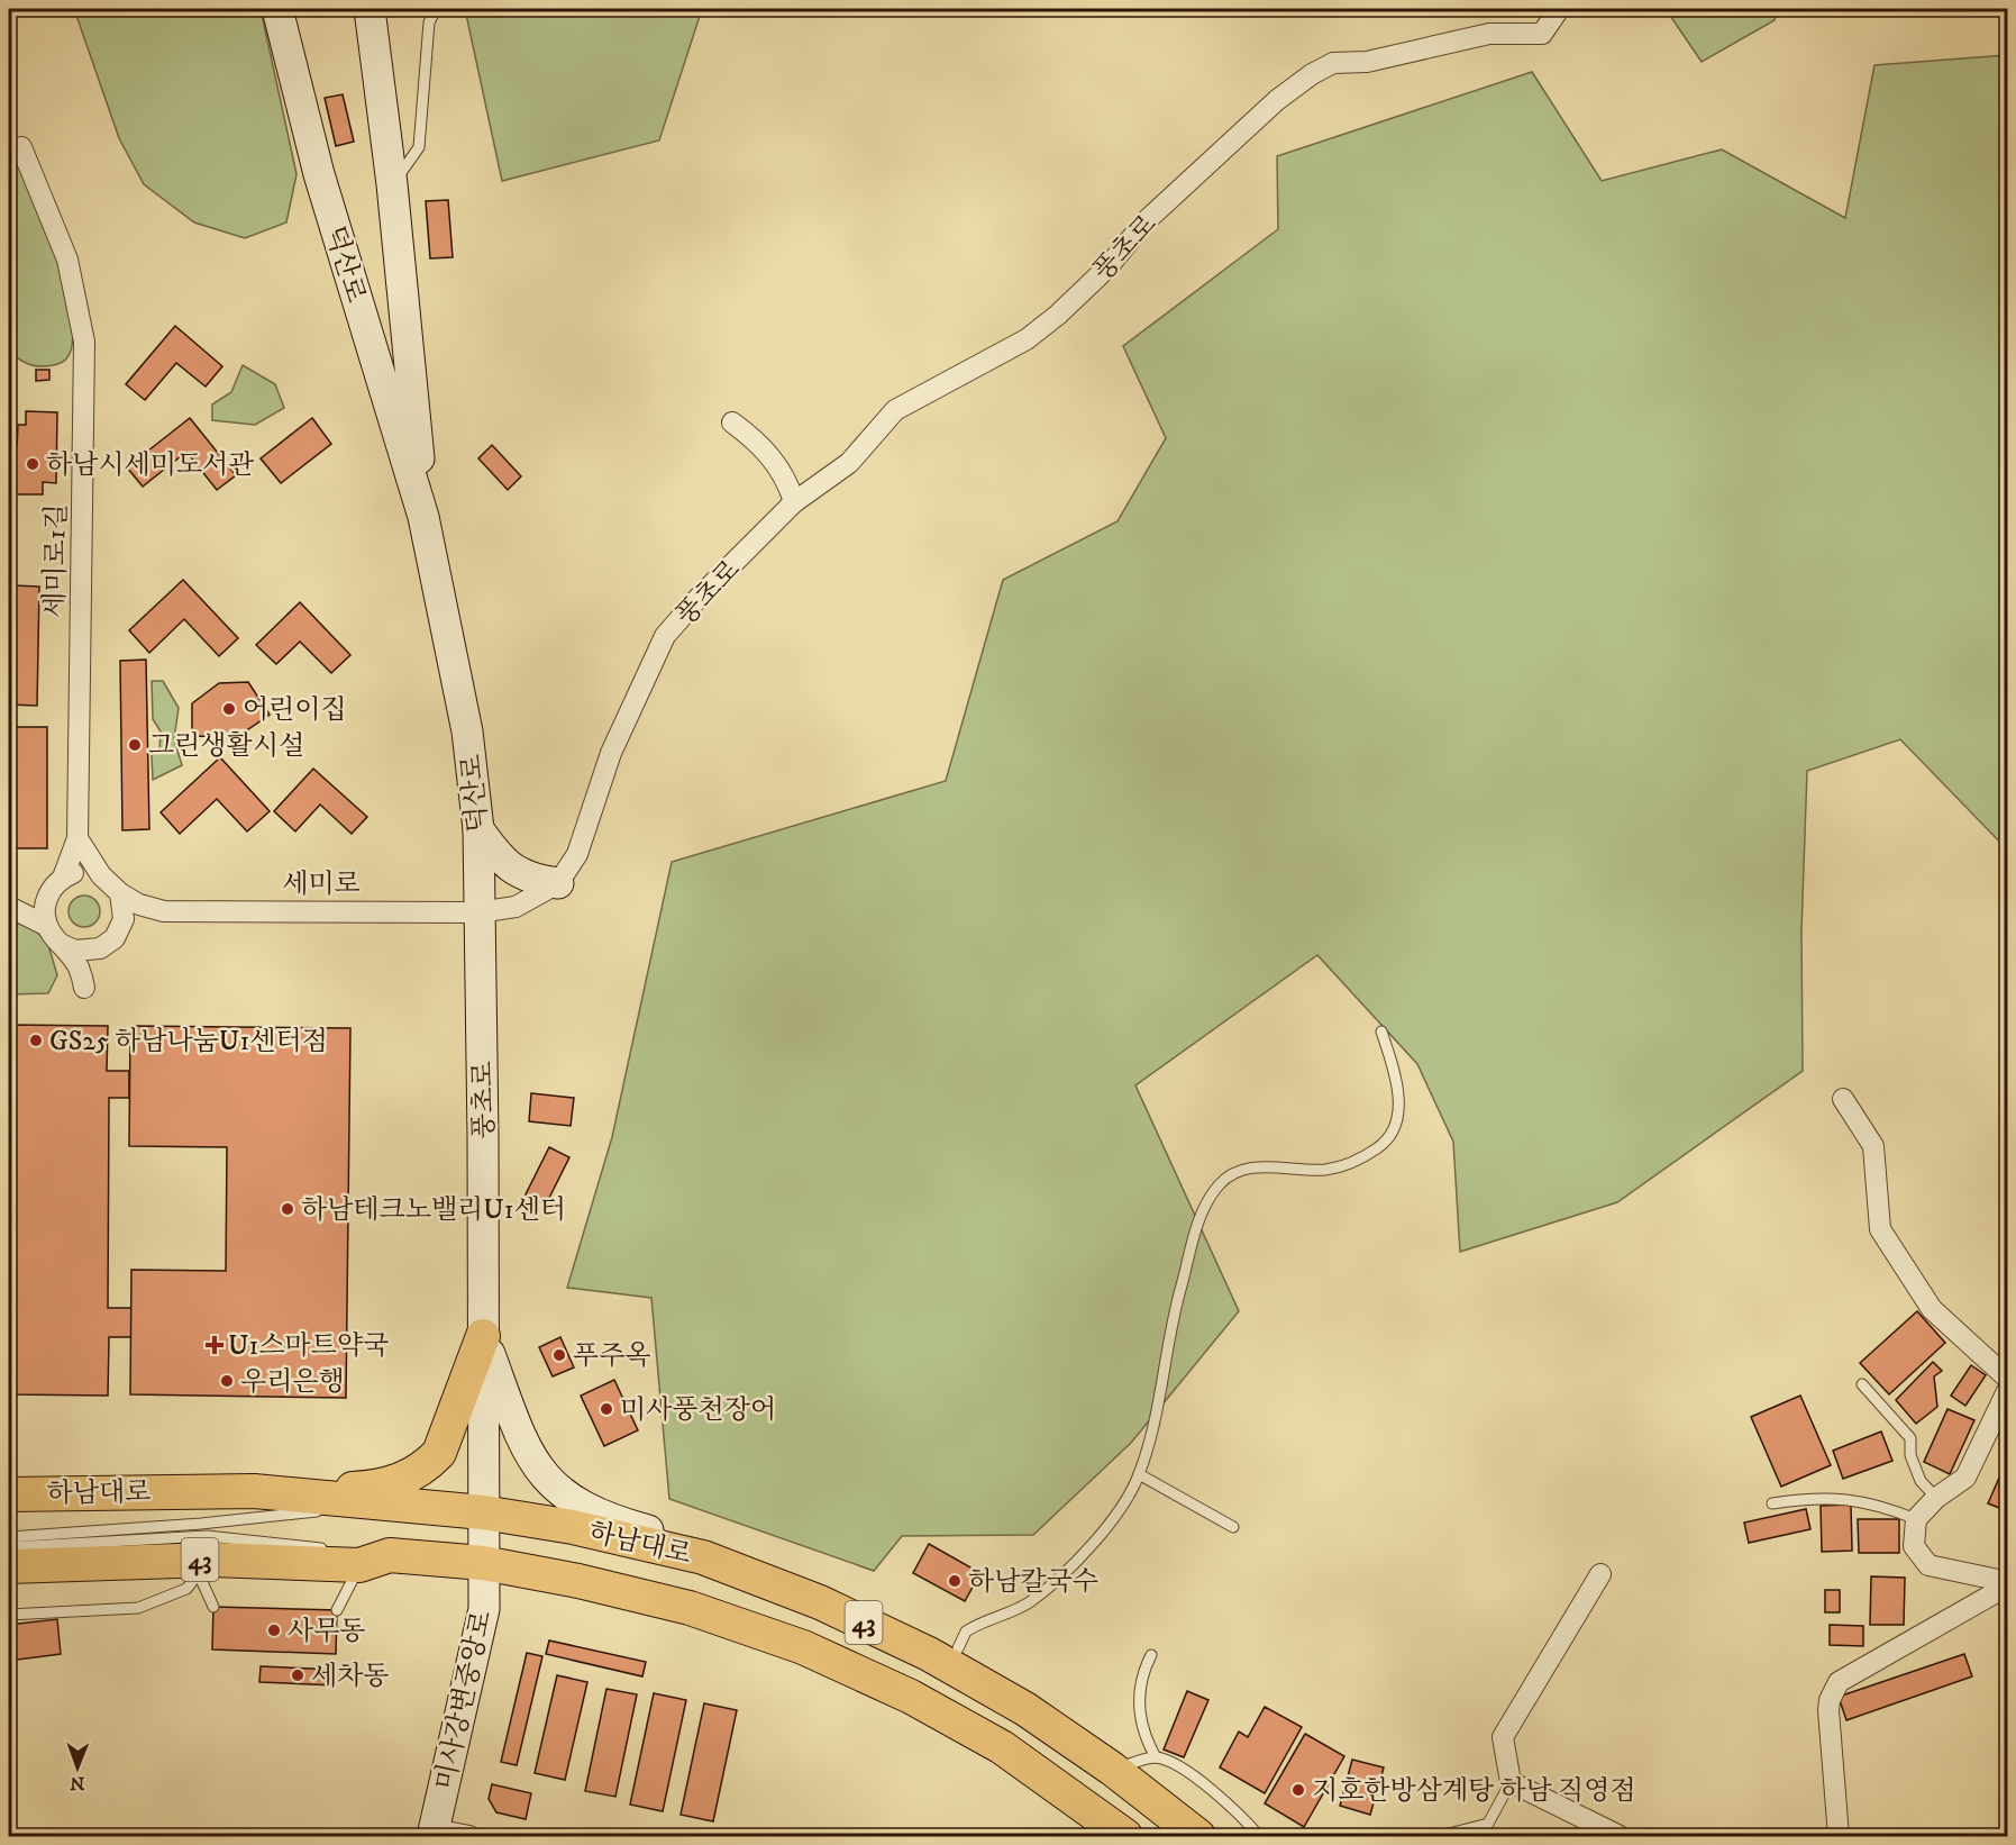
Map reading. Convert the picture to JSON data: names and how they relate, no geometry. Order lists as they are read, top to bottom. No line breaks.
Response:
{"streets":{"main road":["풍초로","덕산로","하남대로","43","미사강변중앙로"],"street":["세미로1길","세미로"]},"crossings":[["풍초로","덕산로"],["풍초로","세미로"],["풍초로","하남대로"],["풍초로","미사강변중앙로"],["덕산로","세미로"],["하남대로","미사강변중앙로"]],"places":{"other":["하남시세미도서관","어린이집","그린생활시설","GS25 하남나눔U1센터점","하남테크노밸리U1센터","푸주옥","우리은행","미사풍천장어","하남칼국수","사무동","세차동","지호한방삼계탕 하남 직영점"],"health":["U1스마트약국"]},"north":"bottom"}
